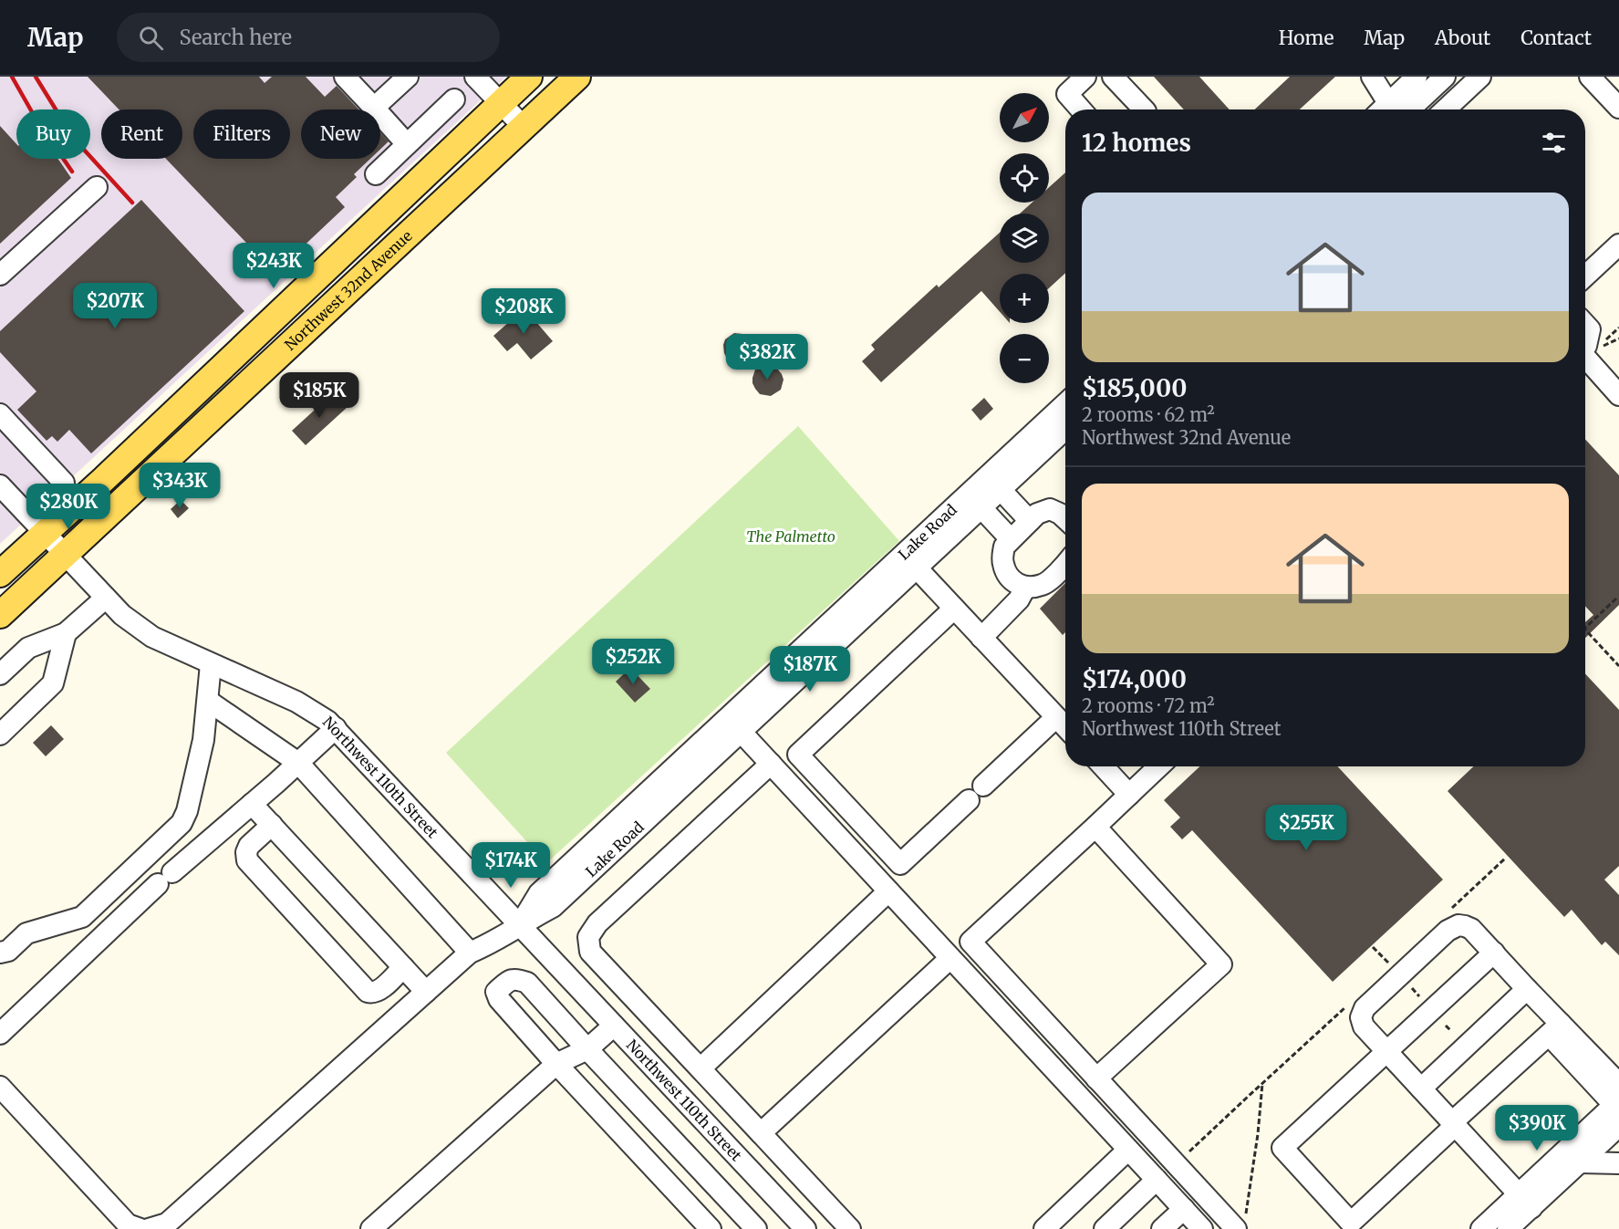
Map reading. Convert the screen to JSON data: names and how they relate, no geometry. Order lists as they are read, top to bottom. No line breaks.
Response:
{"streets":{"main road":["Northwest 32nd Avenue"],"street":["Lake Road","Northwest 110th Street"]},"crossings":[["Northwest 32nd Avenue","Northwest 110th Street"],["Lake Road","Northwest 110th Street"]],"parks":["The Palmetto"],"north":"top right","page":{"header":"Map","search":"Search here","nav":["Home","Map","About","Contact"],"map_buttons":["+","−"],"chip":["Buy","Rent","Filters","New"],"heading":"12 homes","list":[{"name":"$185,000","note":"2 rooms · 62 m² · Northwest 32nd Avenue"},{"name":"$174,000","note":"2 rooms · 72 m² · Northwest 110th Street"}],"price":["$243K","$207K","$208K","$382K","$185K","$343K","$280K","$252K","$187K","$255K","$174K","$390K"]}}
